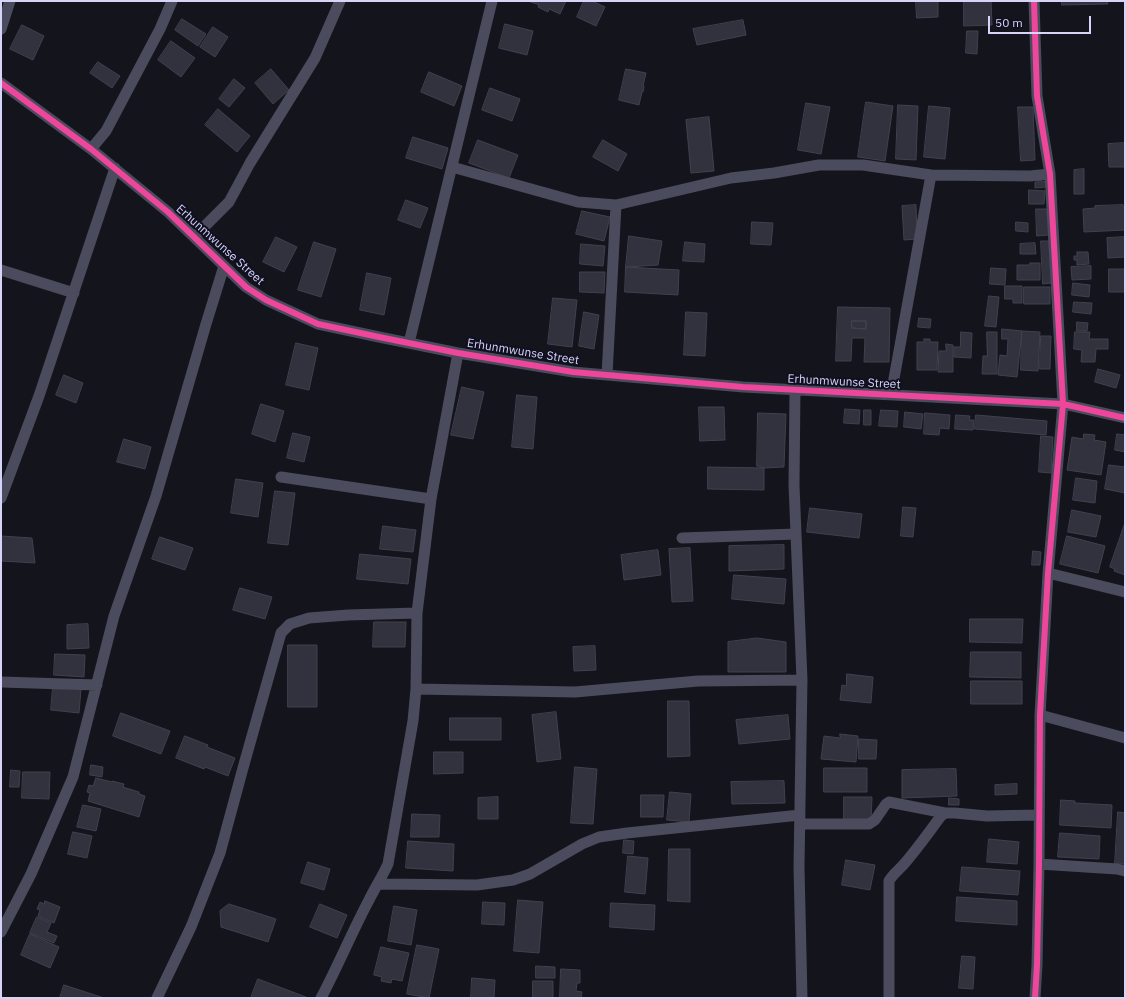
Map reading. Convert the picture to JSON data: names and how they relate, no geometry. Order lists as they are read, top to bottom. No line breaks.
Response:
{"streets":{"street":["Erhunmwunse Street"]},"scale_bar":"50 m"}
